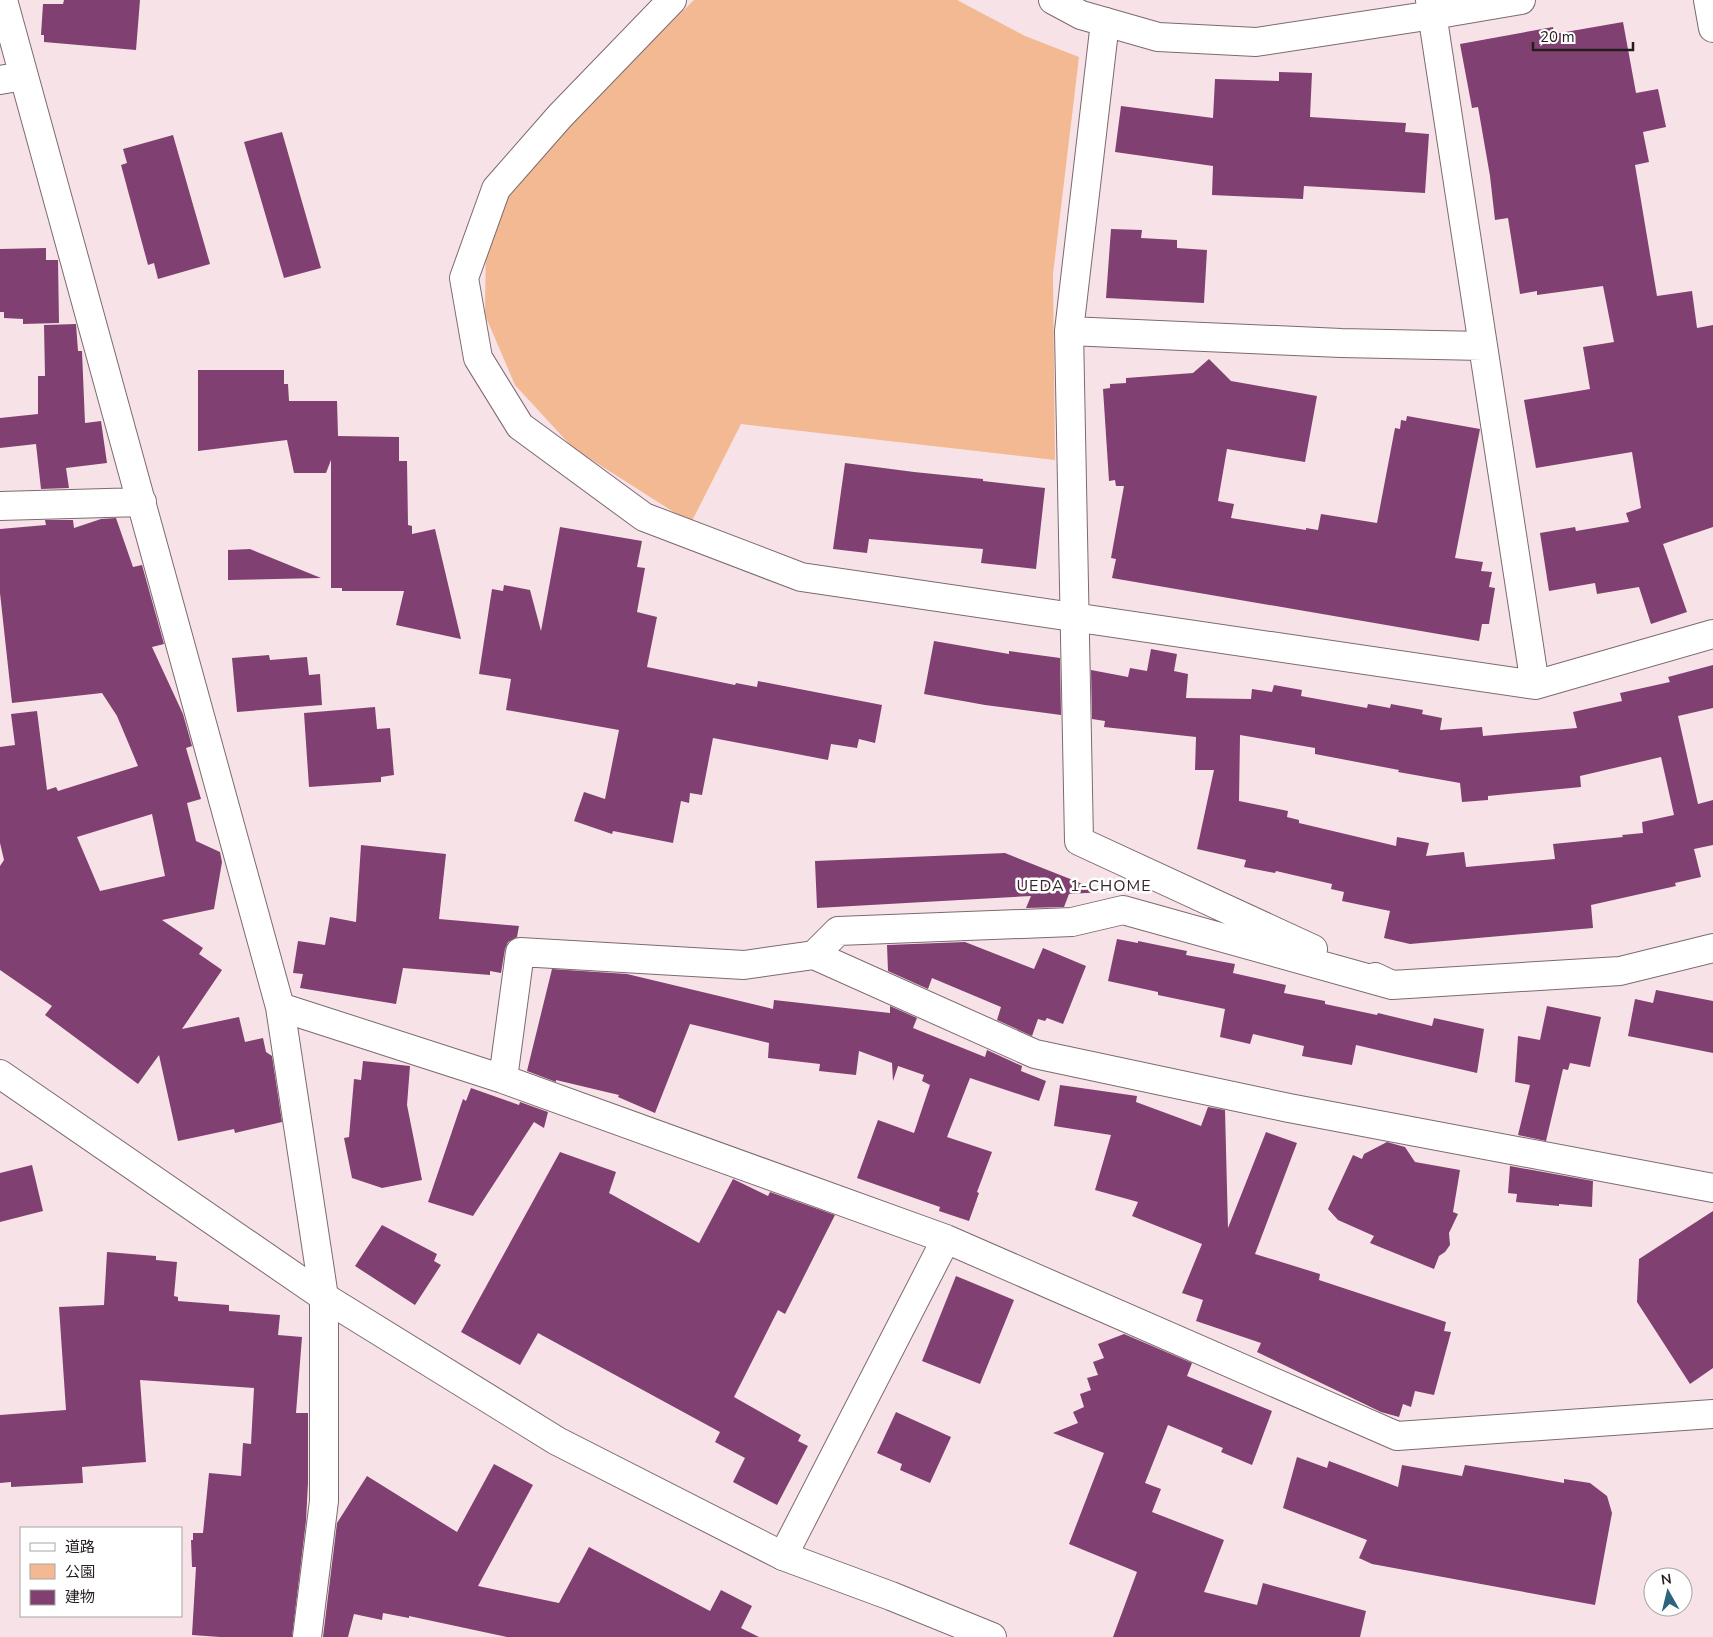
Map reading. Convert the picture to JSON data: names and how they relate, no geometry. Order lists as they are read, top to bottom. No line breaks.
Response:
{"districts":["UEDA 1-CHOME"],"legend":["道路","公園","建物"],"scale_bar":"20 m","north":"top"}
